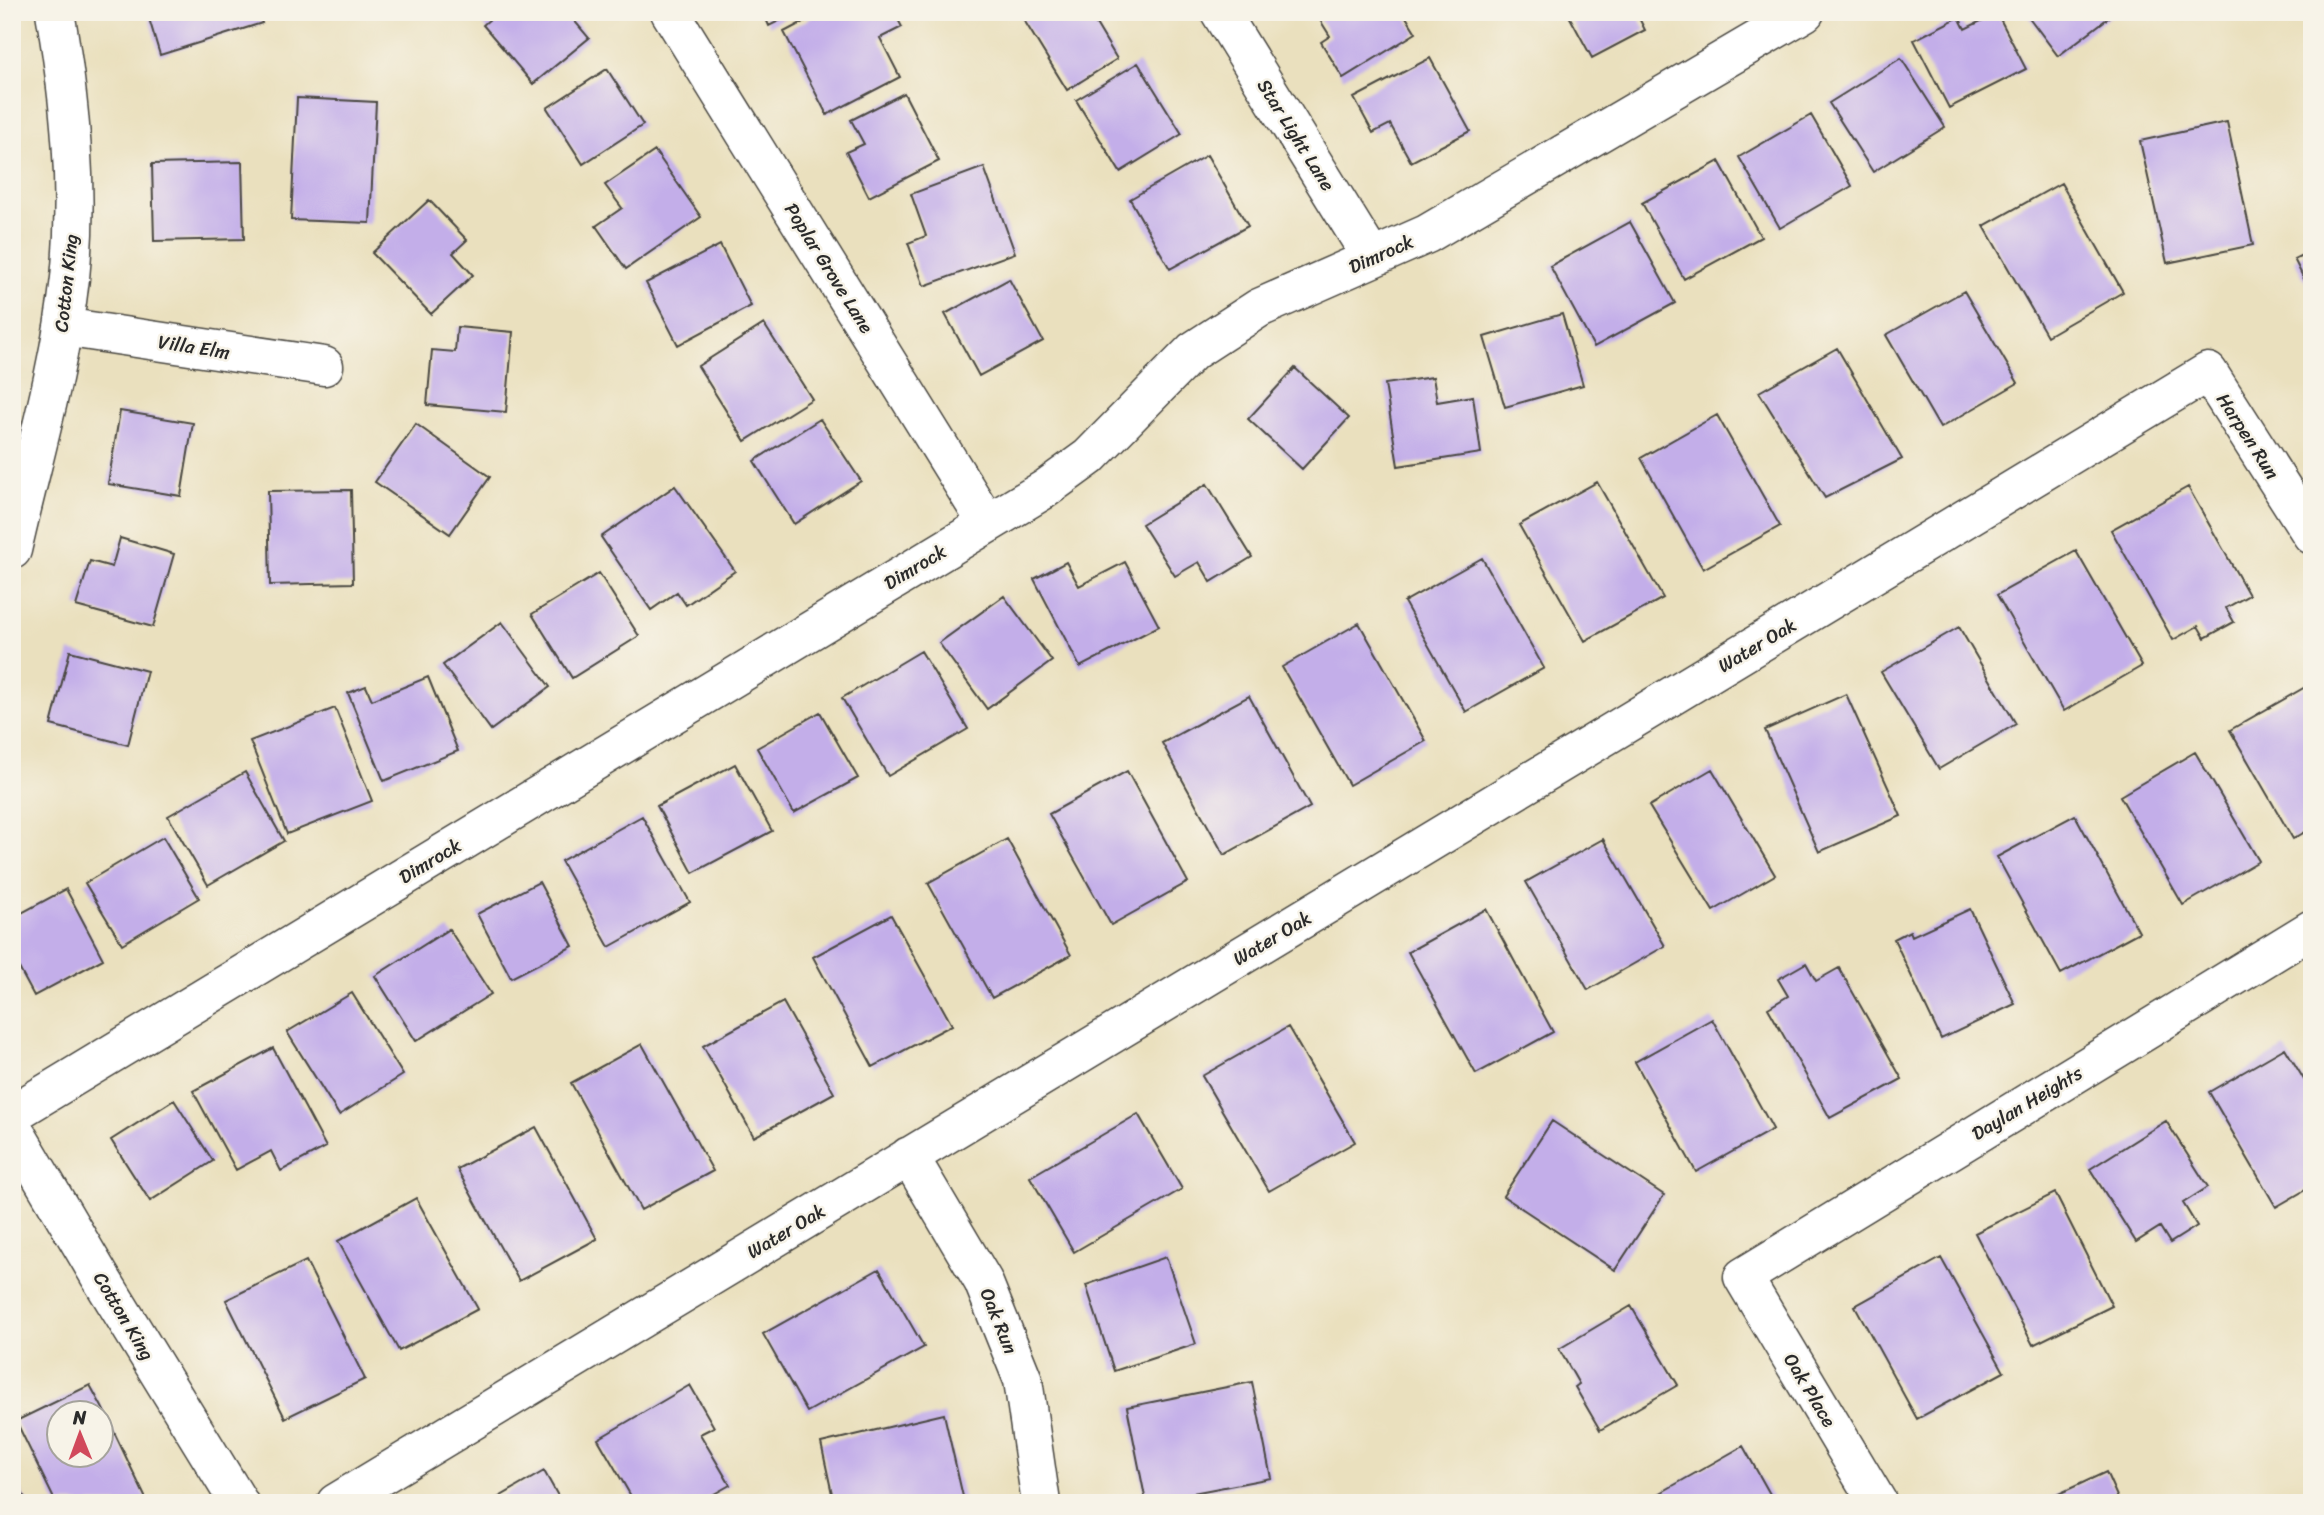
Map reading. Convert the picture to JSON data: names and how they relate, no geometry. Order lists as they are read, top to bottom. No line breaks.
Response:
{"streets":{"street":["Star Light Lane","Dimrock","Poplar Grove Lane","Cotton King","Villa Elm","Harpen Run","Water Oak","Daylan Heights","Oak Run","Oak Place"]},"crossings":[["Star Light Lane","Dimrock"],["Dimrock","Poplar Grove Lane"],["Cotton King","Villa Elm"],["Harpen Run","Water Oak"],["Water Oak","Oak Run"],["Daylan Heights","Oak Place"]],"north":"top"}
